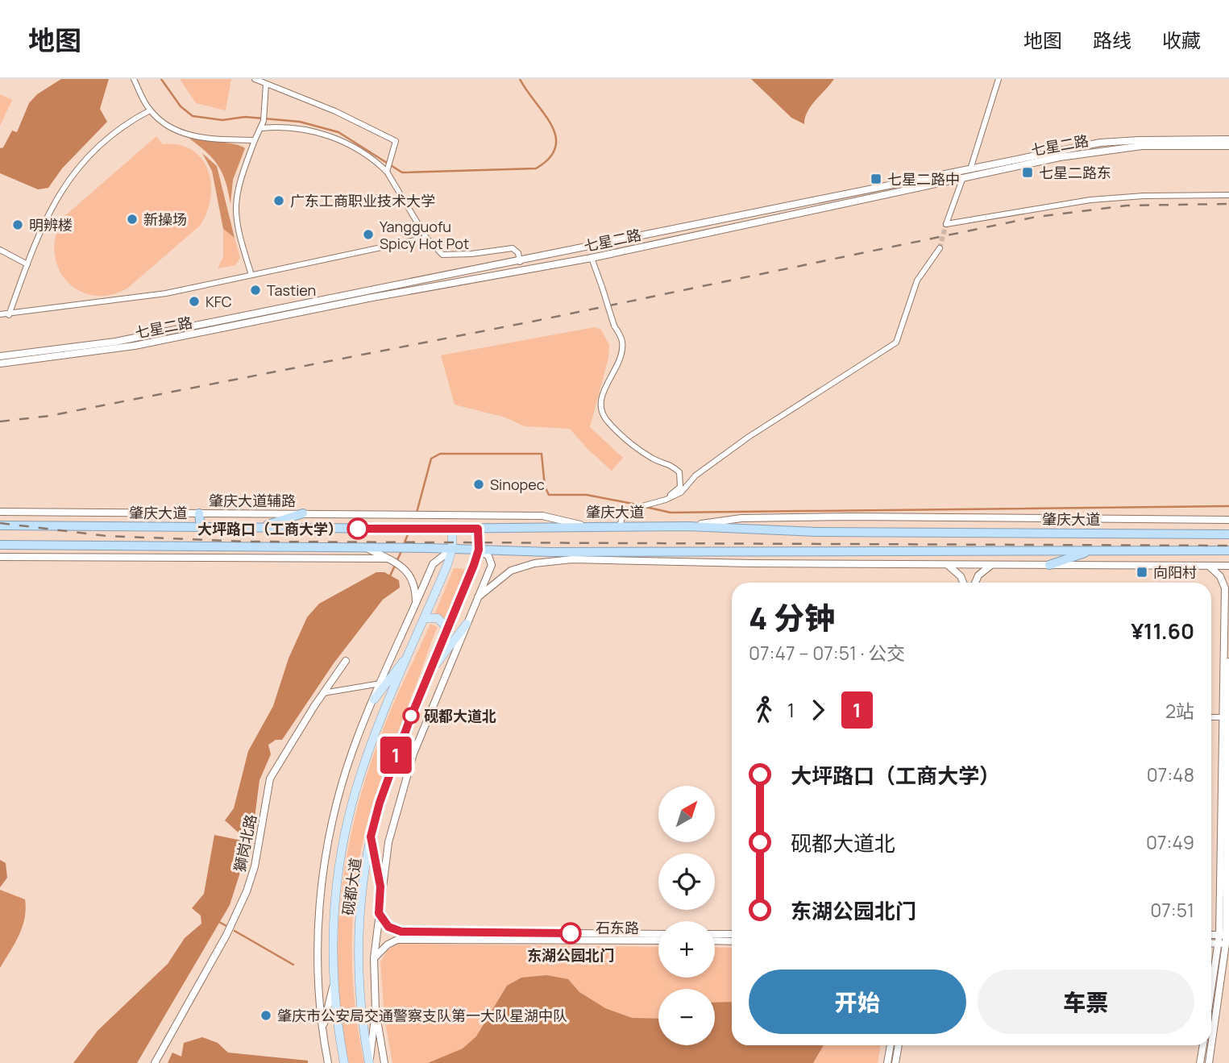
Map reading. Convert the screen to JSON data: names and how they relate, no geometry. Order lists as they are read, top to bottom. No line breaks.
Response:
{"streets":{"highway":["肇庆大道"],"main road":["砚都大道"],"street":["七星二路","肇庆大道辅路","獅岗北路","石东路"]},"crossings":[["肇庆大道辅路","肇庆大道"],["肇庆大道","砚都大道"]],"places":{"transit":["七星二路东","七星二路中","向阳村"],"other":["广东工商职业技术大学","新操场","明辨楼","Yangguofu Spicy Hot Pot","Tastien","KFC","Sinopec","大坪路口（工商大学）","砚都大道北","东湖公园北门","肇庆市公安局交通警察支队第一大队星湖中队"]},"lines":["bus line 1"],"north":"top right","page":{"header":"地图","nav":["地图","路线","收藏"],"on_map":"1","heading":["4 分钟","07:47 – 07:51 · 公交","¥11.60"],"legs":["1","1","2站"],"list":[{"name":"大坪路口（工商大学）","value":"07:48"},{"name":"砚都大道北","value":"07:49"},{"name":"东湖公园北门","value":"07:51"}],"map_buttons":["+","−"],"buttons":["开始","车票"]}}
